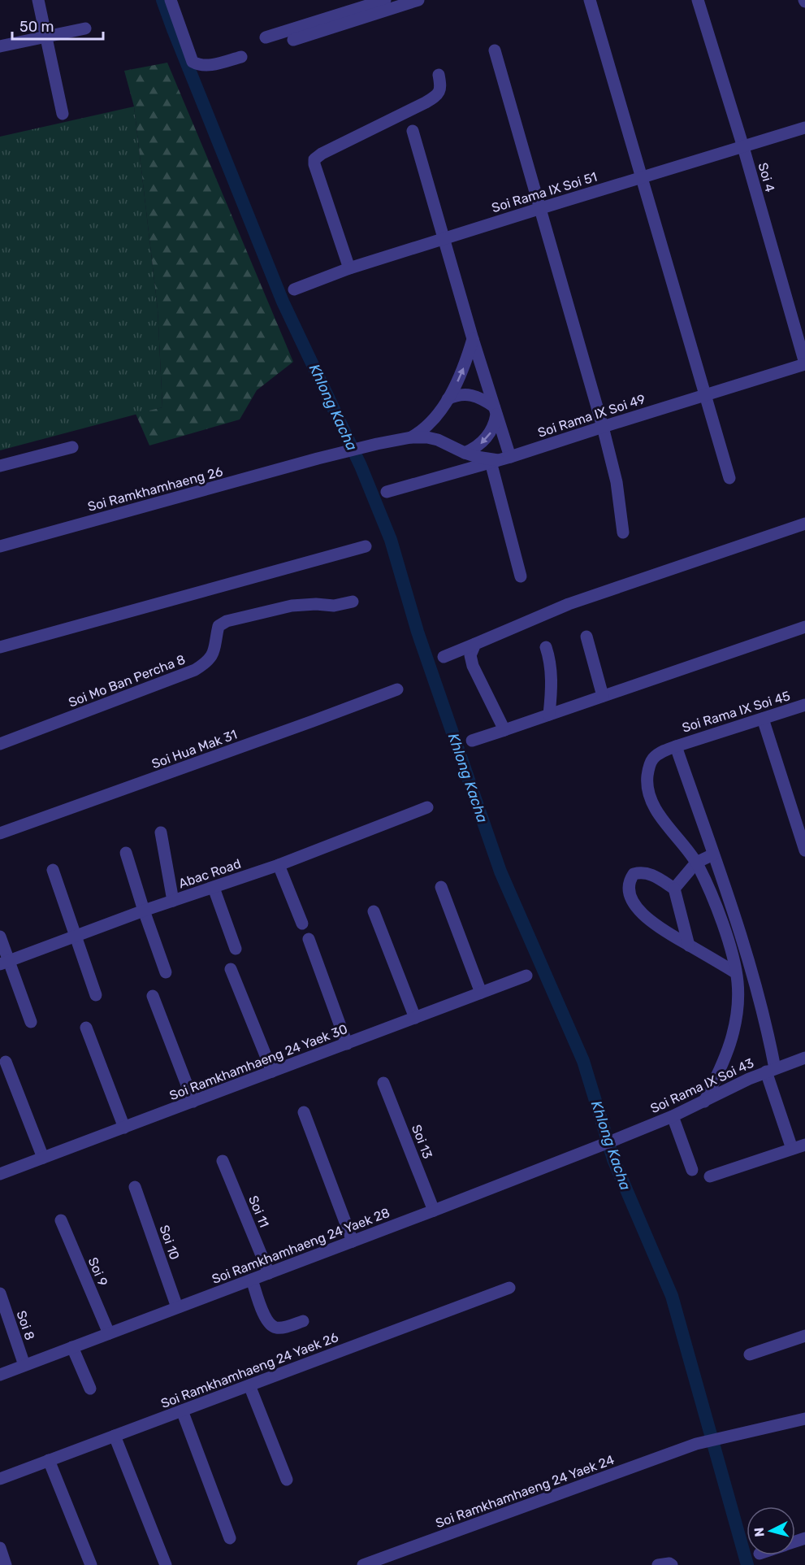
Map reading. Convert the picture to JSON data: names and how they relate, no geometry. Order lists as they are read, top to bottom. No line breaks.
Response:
{"streets":{"street":["Soi 4","Soi Rama IX Soi 51","Soi Rama IX Soi 49","Soi Ramkhamhaeng 26","Soi Mo Ban Percha 8","Soi Rama IX Soi 45","Soi Hua Mak 31","Abac Road","Soi Ramkhamhaeng 24 Yaek 30","Soi Rama IX Soi 43","Soi 13","Soi 11","Soi 10","Soi Ramkhamhaeng 24 Yaek 28","Soi 9","Soi 8","Soi Ramkhamhaeng 24 Yaek 26","Soi Ramkhamhaeng 24 Yaek 24"]},"crossings":[["Soi 4","Soi Rama IX Soi 51"],["Soi 4","Soi Rama IX Soi 49"],["Soi Rama IX Soi 45","Soi Rama IX Soi 43"],["Soi Rama IX Soi 43","Soi Ramkhamhaeng 24 Yaek 28"],["Soi 13","Soi Ramkhamhaeng 24 Yaek 28"],["Soi 11","Soi Ramkhamhaeng 24 Yaek 28"],["Soi 10","Soi Ramkhamhaeng 24 Yaek 28"],["Soi Ramkhamhaeng 24 Yaek 28","Soi 9"],["Soi Ramkhamhaeng 24 Yaek 28","Soi 8"]],"water":["Khlong Kacha"],"scale_bar":"50 m","north":"left"}
